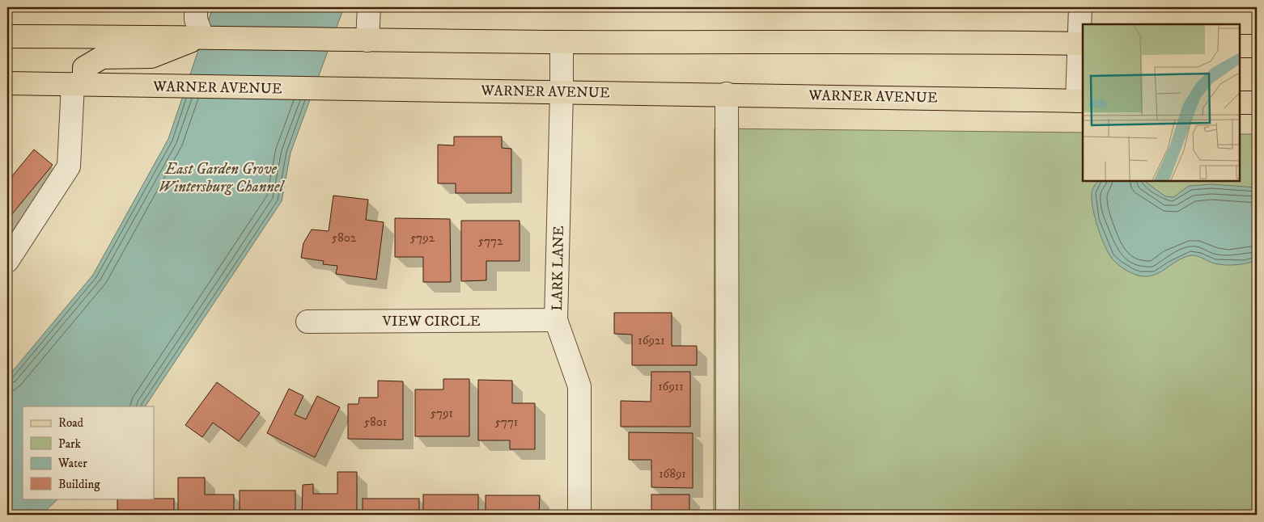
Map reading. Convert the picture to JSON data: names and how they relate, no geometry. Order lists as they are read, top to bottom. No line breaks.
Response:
{"streets":{"main road":["WARNER AVENUE"],"street":["LARK LANE","VIEW CIRCLE"]},"crossings":[["WARNER AVENUE","LARK LANE"],["LARK LANE","VIEW CIRCLE"]],"water":["East Garden Grove Wintersburg Channel"],"house_numbers":["5802","5792","5772","16921","16911","5791","5801","5771","16891"],"legend":["Road","Park","Water","Building"]}
